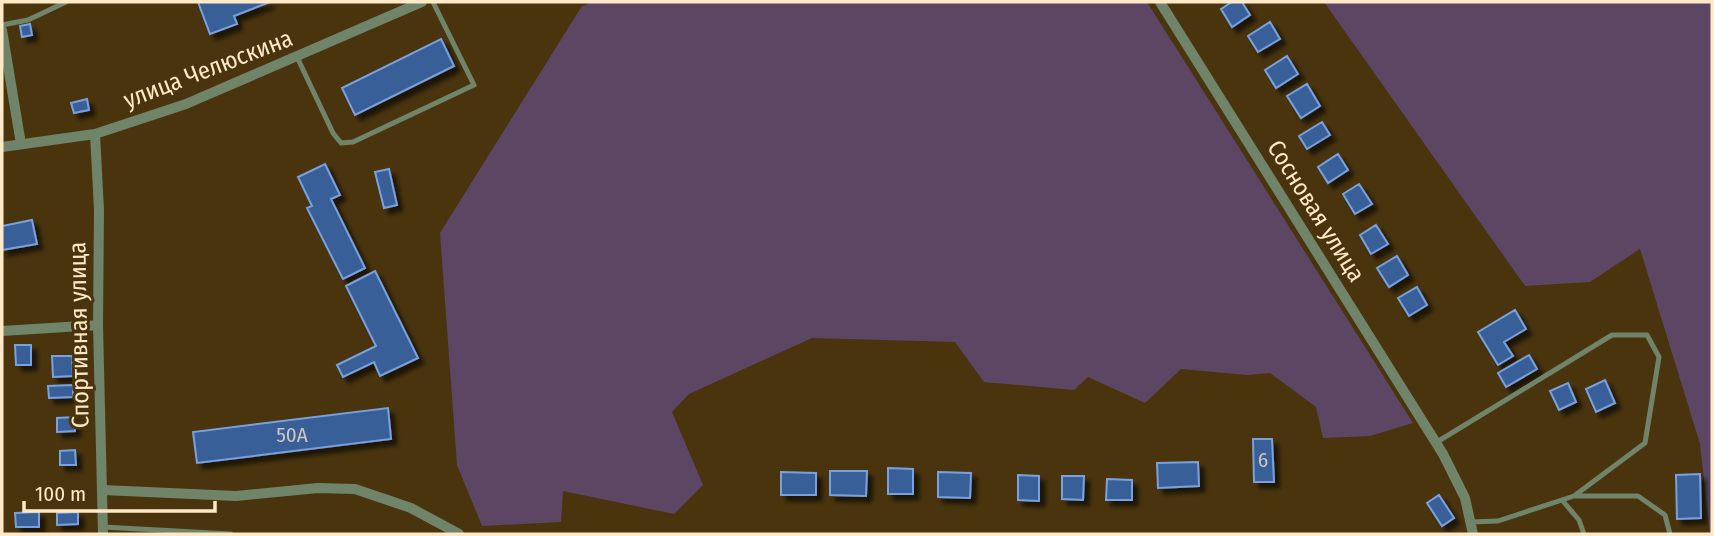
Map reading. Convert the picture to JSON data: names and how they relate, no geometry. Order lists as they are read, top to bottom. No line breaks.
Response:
{"streets":{"street":["улица Челюскина","Сосновая улица","Спортивная улица"]},"crossings":[["улица Челюскина","Спортивная улица"]],"house_numbers":["50А","6"],"scale_bar":"100 m"}
